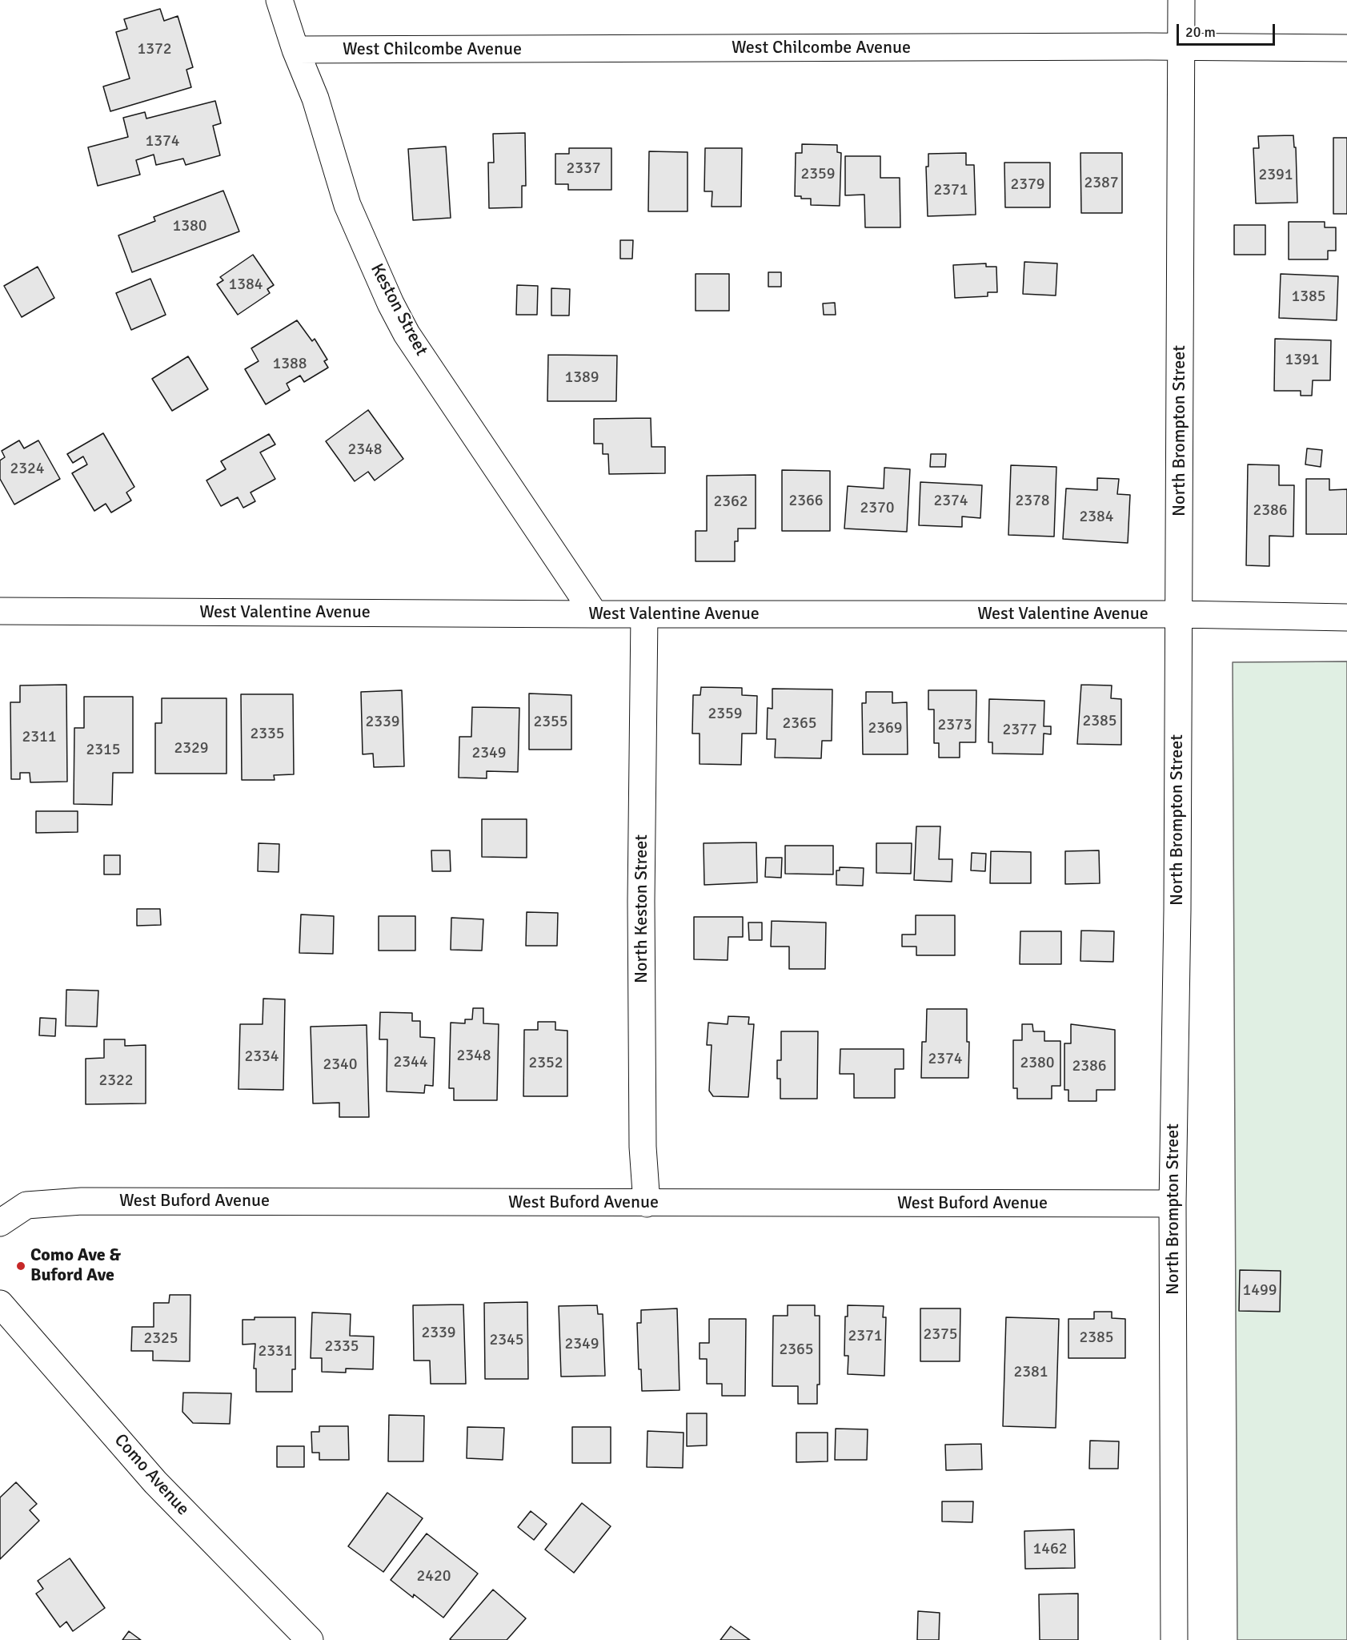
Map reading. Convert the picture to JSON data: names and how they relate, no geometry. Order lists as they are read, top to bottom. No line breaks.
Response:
{"streets":{"street":["West Chilcombe Avenue","Keston Street","North Brompton Street","West Valentine Avenue","North Keston Street","West Buford Avenue","Como Avenue"]},"crossings":[["West Chilcombe Avenue","Keston Street"],["West Chilcombe Avenue","North Brompton Street"],["Keston Street","West Valentine Avenue"],["North Brompton Street","West Valentine Avenue"],["North Brompton Street","West Buford Avenue"],["West Valentine Avenue","North Keston Street"],["North Keston Street","West Buford Avenue"]],"places":["Como Ave & Buford Ave"],"house_numbers":["1372","1374","2337","2359","2391","2387","2379","2371","1380","1384","1385","1391","1388","1389","2348","2324","2366","2374","2378","2362","2370","2386","2384","2359","2385","2339","2355","2365","2373","2369","2377","2335","2311","2329","2315","2349","2348","2334","2374","2344","2352","2380","2340","2386","2322","1499","2339","2375","2371","2385","2325","2345","2349","2335","2365","2331","2381","1462","2420"],"scale_bar":"20 m"}
